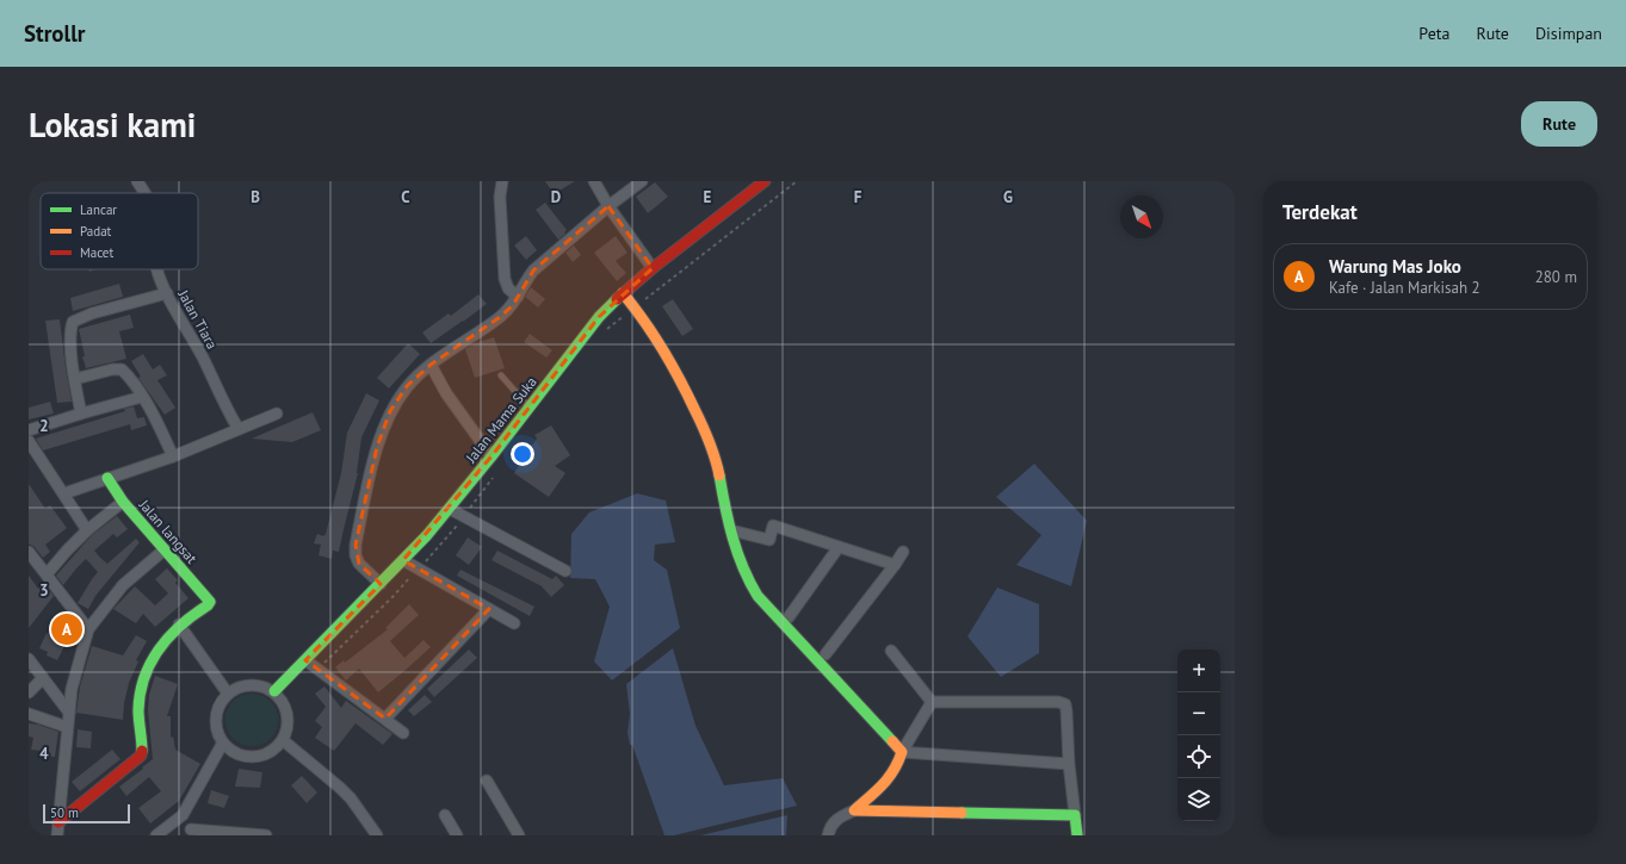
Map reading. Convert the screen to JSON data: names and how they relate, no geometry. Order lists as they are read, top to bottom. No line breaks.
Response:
{"streets":{"street":["Jalan Tiara","Jalan Mama Suka","Jalan langsat"]},"legend":["Lancar","Padat","Macet"],"scale_bar":"50 m","north":"bottom right","page":{"header":"Strollr","nav":["Peta","Rute","Disimpan"],"buttons":"Rute","title":"Lokasi kami","heading":"Terdekat","list":[{"mark":"A","name":"Warung Mas Joko","note":"Kafe · Jalan Markisah 2","value":"280 m"}],"pins":"A","map_buttons":["+","−"],"scale":"50 m"},"grid":{"columns":["B","C","D","E","F","G"],"rows":["2","3","4"]}}
